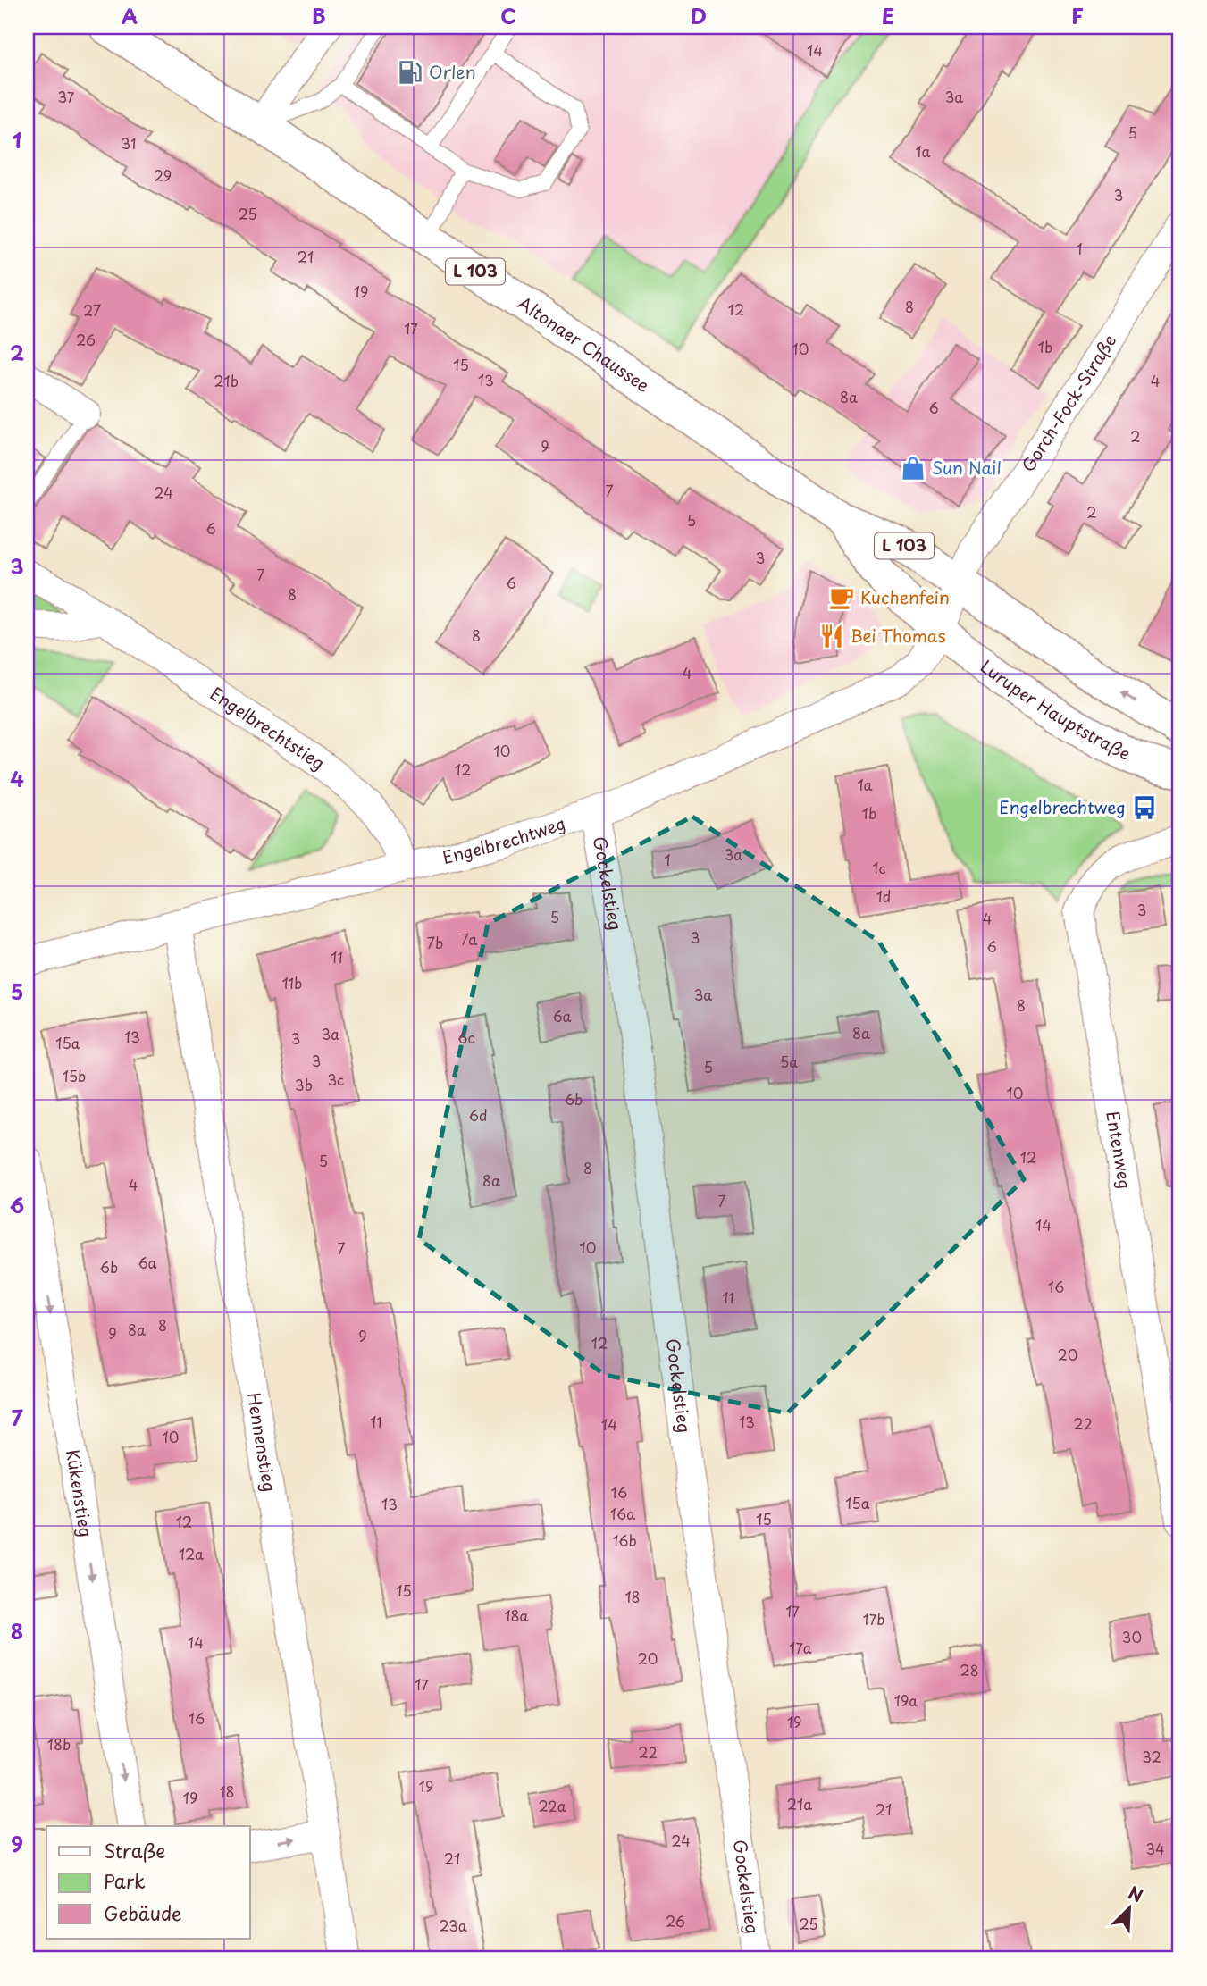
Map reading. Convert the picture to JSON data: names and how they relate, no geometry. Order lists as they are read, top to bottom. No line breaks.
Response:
{"streets":{"main road":["L 103","Altonaer Chaussee","Luruper Hauptstraße"],"street":["Gorch-Fock-Straße","Engelbrechtstieg","Engelbrechtweg","Gockelstieg","Entenweg","Hennenstieg","Kükenstieg"]},"crossings":[["Altonaer Chaussee","Gorch-Fock-Straße"],["Altonaer Chaussee","Luruper Hauptstraße"],["Altonaer Chaussee","Engelbrechtweg"],["Gorch-Fock-Straße","Luruper Hauptstraße"],["Gorch-Fock-Straße","Engelbrechtweg"],["Luruper Hauptstraße","Engelbrechtweg"],["Engelbrechtstieg","Engelbrechtweg"],["Engelbrechtweg","Gockelstieg"],["Engelbrechtweg","Hennenstieg"]],"one_way":["Kükenstieg"],"places":{"fuel station":["Orlen"],"shop":["Sun Nail"],"cafe":["Kuchenfein"],"restaurant":["Bei Thomas"],"bus stop":["Engelbrechtweg"]},"house_numbers":["14","37","3a","5","31","1a","29","3","25","1","21","19","8","12","27","17","26","1b","10","15","13","21b","4","8a","6","2","9","7","24","2","5","6","3","7","6","8","8","4","10","12","1a","1b","3a","1","1c","1d","3","5","4","3","7a","7b","6","11","11b","3a","8","6a","8a","3a","13","6c","3","15a","3","5a","5","15b","3c","3b","10","6b","6d","12","5","8","8a","4","7","14","10","7","6a","6b","16","11","8","8a","9","9","12","20","11","13","22","14","10","16","15a","13","16a","15","12","16b","12a","15","18","17","18a","17b","30","14","17a","20","28","17","19a","16","19","18b","22","32","19","18","19","21a","22a","21","24","34","21","26","25","23a"],"legend":["Straße","Park","Gebäude"],"north":"top right","grid":{"columns":["A","B","C","D","E","F"],"rows":["1","2","3","4","5","6","7","8","9"]}}
